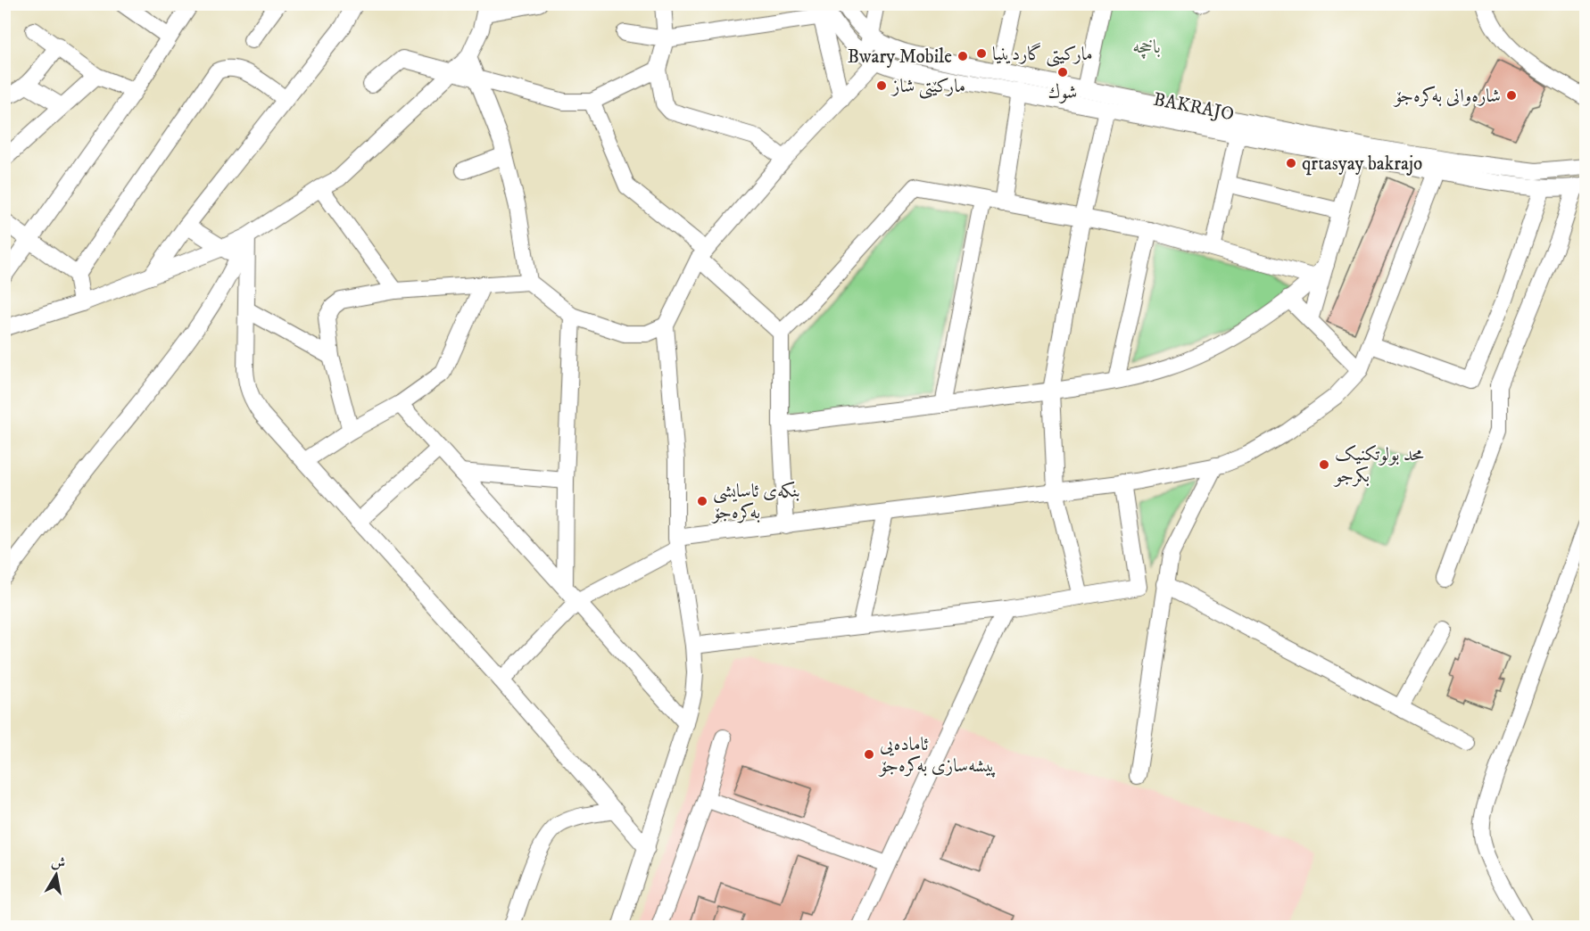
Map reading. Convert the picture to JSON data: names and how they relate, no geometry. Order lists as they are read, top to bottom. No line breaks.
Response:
{"streets":{"street":["BAKRAJO"]},"parks":["باخچە"],"places":["مارکیتی گاردینیا","Bwary Mobile","شوك","مارکێتی شاز","شارەوانی بەکرەجۆ","qrtasyay bakrajo","محد بولوتکنیک بکرجو","بنکەی ئاسایشی بەکرەجۆ","ئامادەیی پیشەسازی بەکرەجۆ"],"north":"top"}
